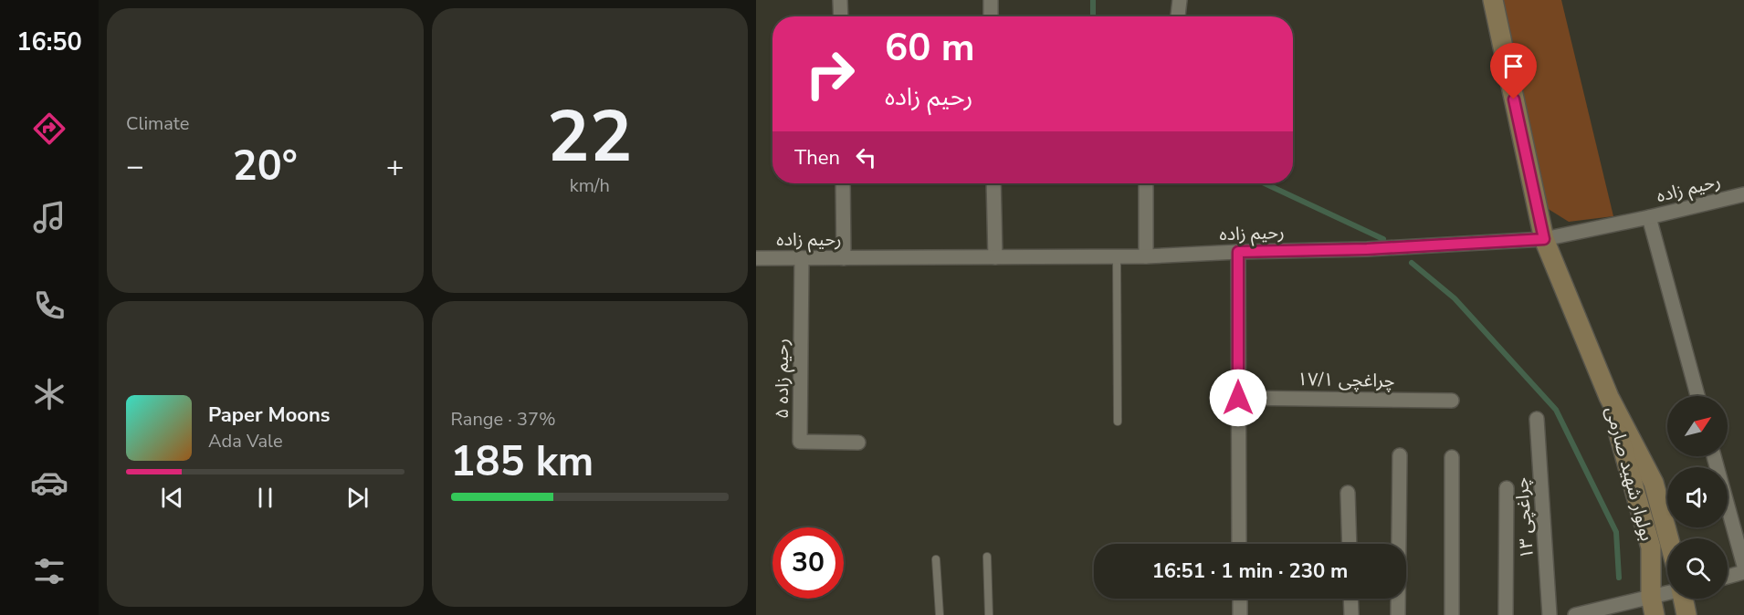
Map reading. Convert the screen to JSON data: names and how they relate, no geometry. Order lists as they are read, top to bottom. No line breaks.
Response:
{"streets":{"main road":["بولوار شهید صارمی"],"street":["رحیم زاده","رحیم زاده ۵","چراغچی ۱۷/۱","چراغچی ۱۳"]},"crossings":[["رحیم زاده","رحیم زاده ۵"],["رحیم زاده","بولوار شهید صارمی"]],"north":"top right","page":{"tabs":"16:50","tile":["Climate",["22","km/h"],["Range · 37%","185 km"]],"turn":["60 m","رحیم زاده"],"then":"Then","heat":["−","20°","+"],"song":["Paper Moons","Ada Vale"],"limit":"30","trip":"16:51 · 1 min · 230 m"}}
